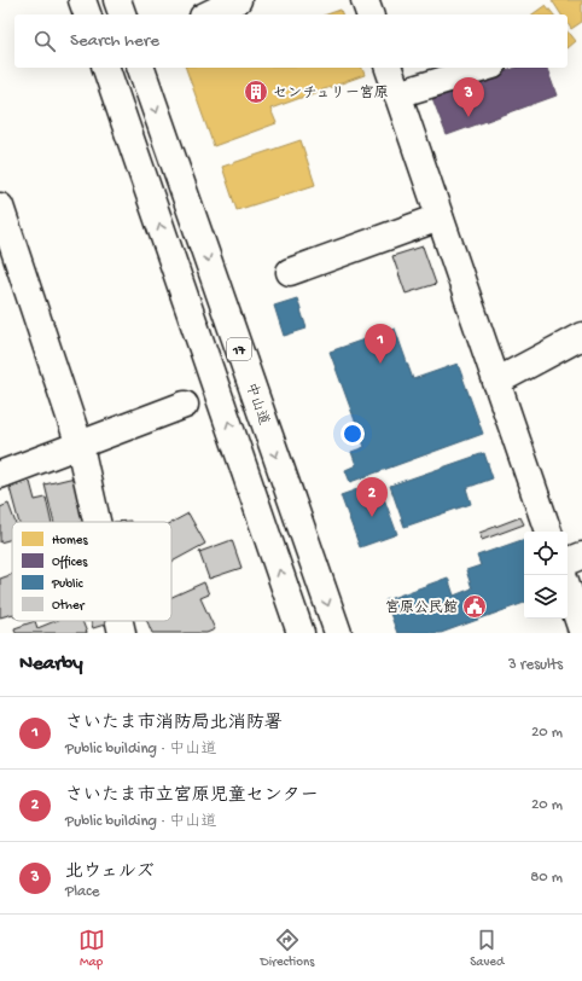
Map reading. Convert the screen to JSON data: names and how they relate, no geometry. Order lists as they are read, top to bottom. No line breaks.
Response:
{"streets":{"main road":["17","中山道"]},"places":{"building":["センチュリー宮原"],"public building":["宮原公民館"]},"legend":["Homes","Offices","Public","Other"],"page":{"search":"Search here","pins":["3","1","2"],"heading":["Nearby","3 results"],"list":[{"mark":"1","name":"さいたま市消防局北消防署","note":"Public building · 中山道","value":"20 m"},{"mark":"2","name":"さいたま市立宮原児童センター","note":"Public building · 中山道","value":"20 m"},{"mark":"3","name":"北ウェルズ","note":"Place","value":"80 m"}],"nav":["Map","Directions","Saved"]}}
